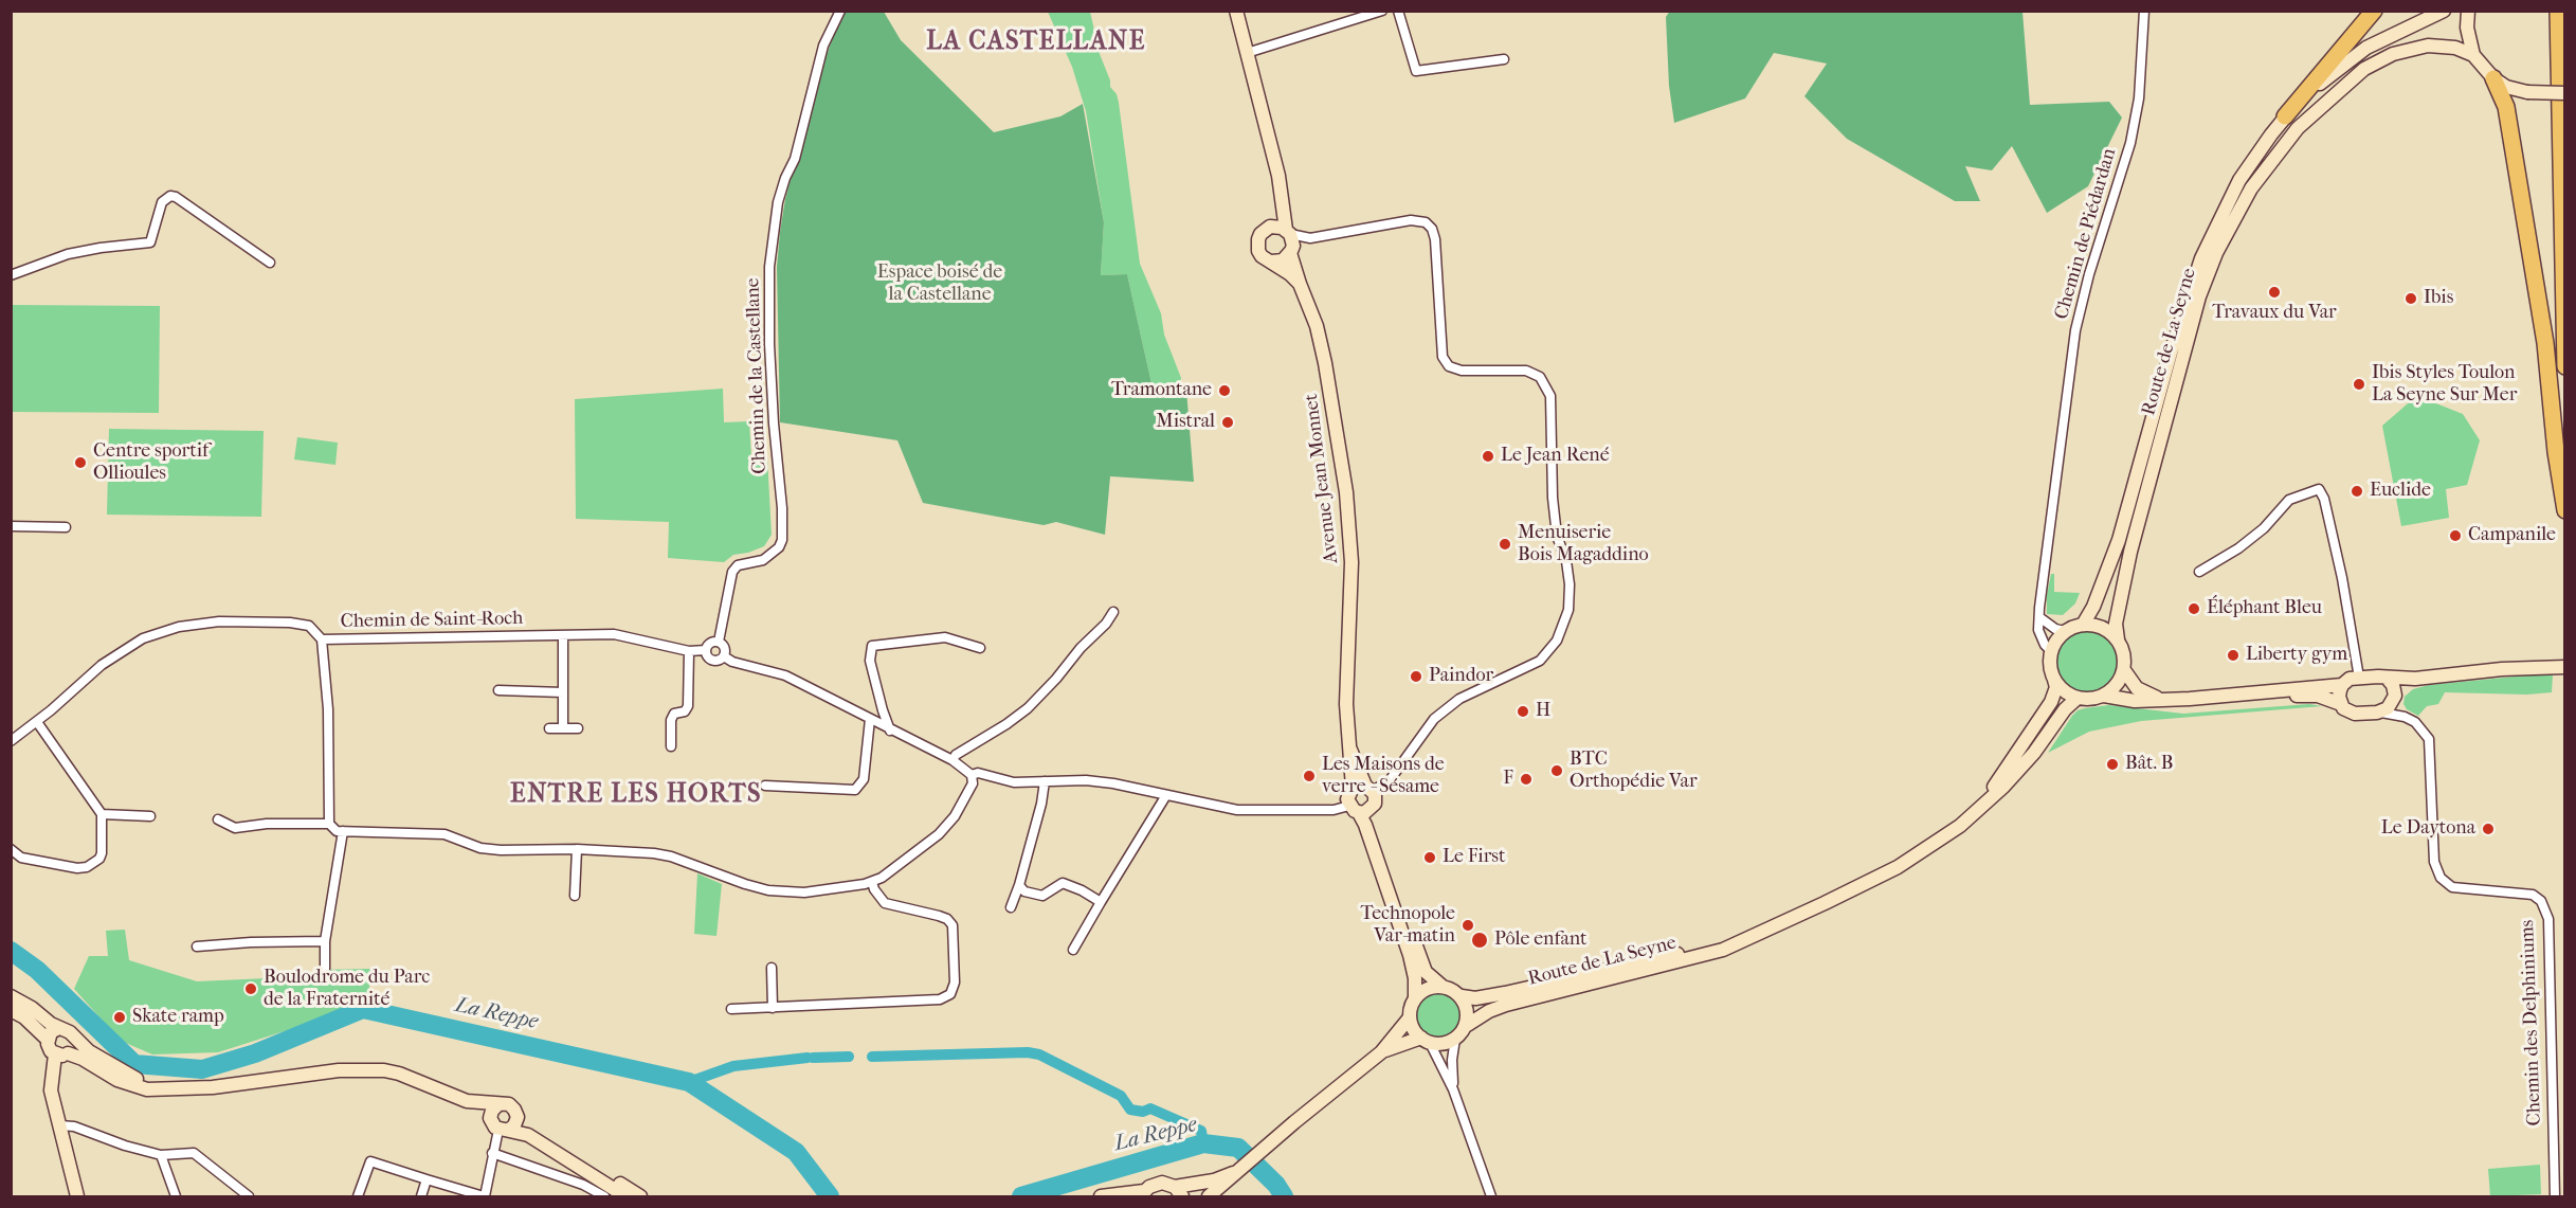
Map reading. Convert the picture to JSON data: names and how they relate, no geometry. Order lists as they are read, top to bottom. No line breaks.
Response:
{"streets":{"main road":["Route de La Seyne","Avenue Jean Monnet"],"street":["Chemin de Piédardan","Chemin de la Castellane","Chemin de Saint-Roch","Chemin des Delphiniums"]},"crossings":[["Route de La Seyne","Avenue Jean Monnet"],["Chemin de la Castellane","Chemin de Saint-Roch"]],"districts":["LA CASTELLANE","ENTRE LES HORTS"],"water":["La Reppe"],"parks":["Espace boisé de la Castellane"],"places":["Travaux du Var","Ibis","Ibis Styles Toulon La Seyne Sur Mer","Tramontane","Mistral","Le Jean René","Centre sportif Ollioules","Euclide","Campanile","Menuiserie Bois Magaddino","Éléphant Bleu","Liberty gym","Paindor","H","Bât. B","BTC Orthopédie Var","Les Maisons de verre - Sésame","F","Le Daytona","Le First","Technopole Var-matin","Pôle enfant","Boulodrome du Parc de la Fraternité","Skate ramp"]}
